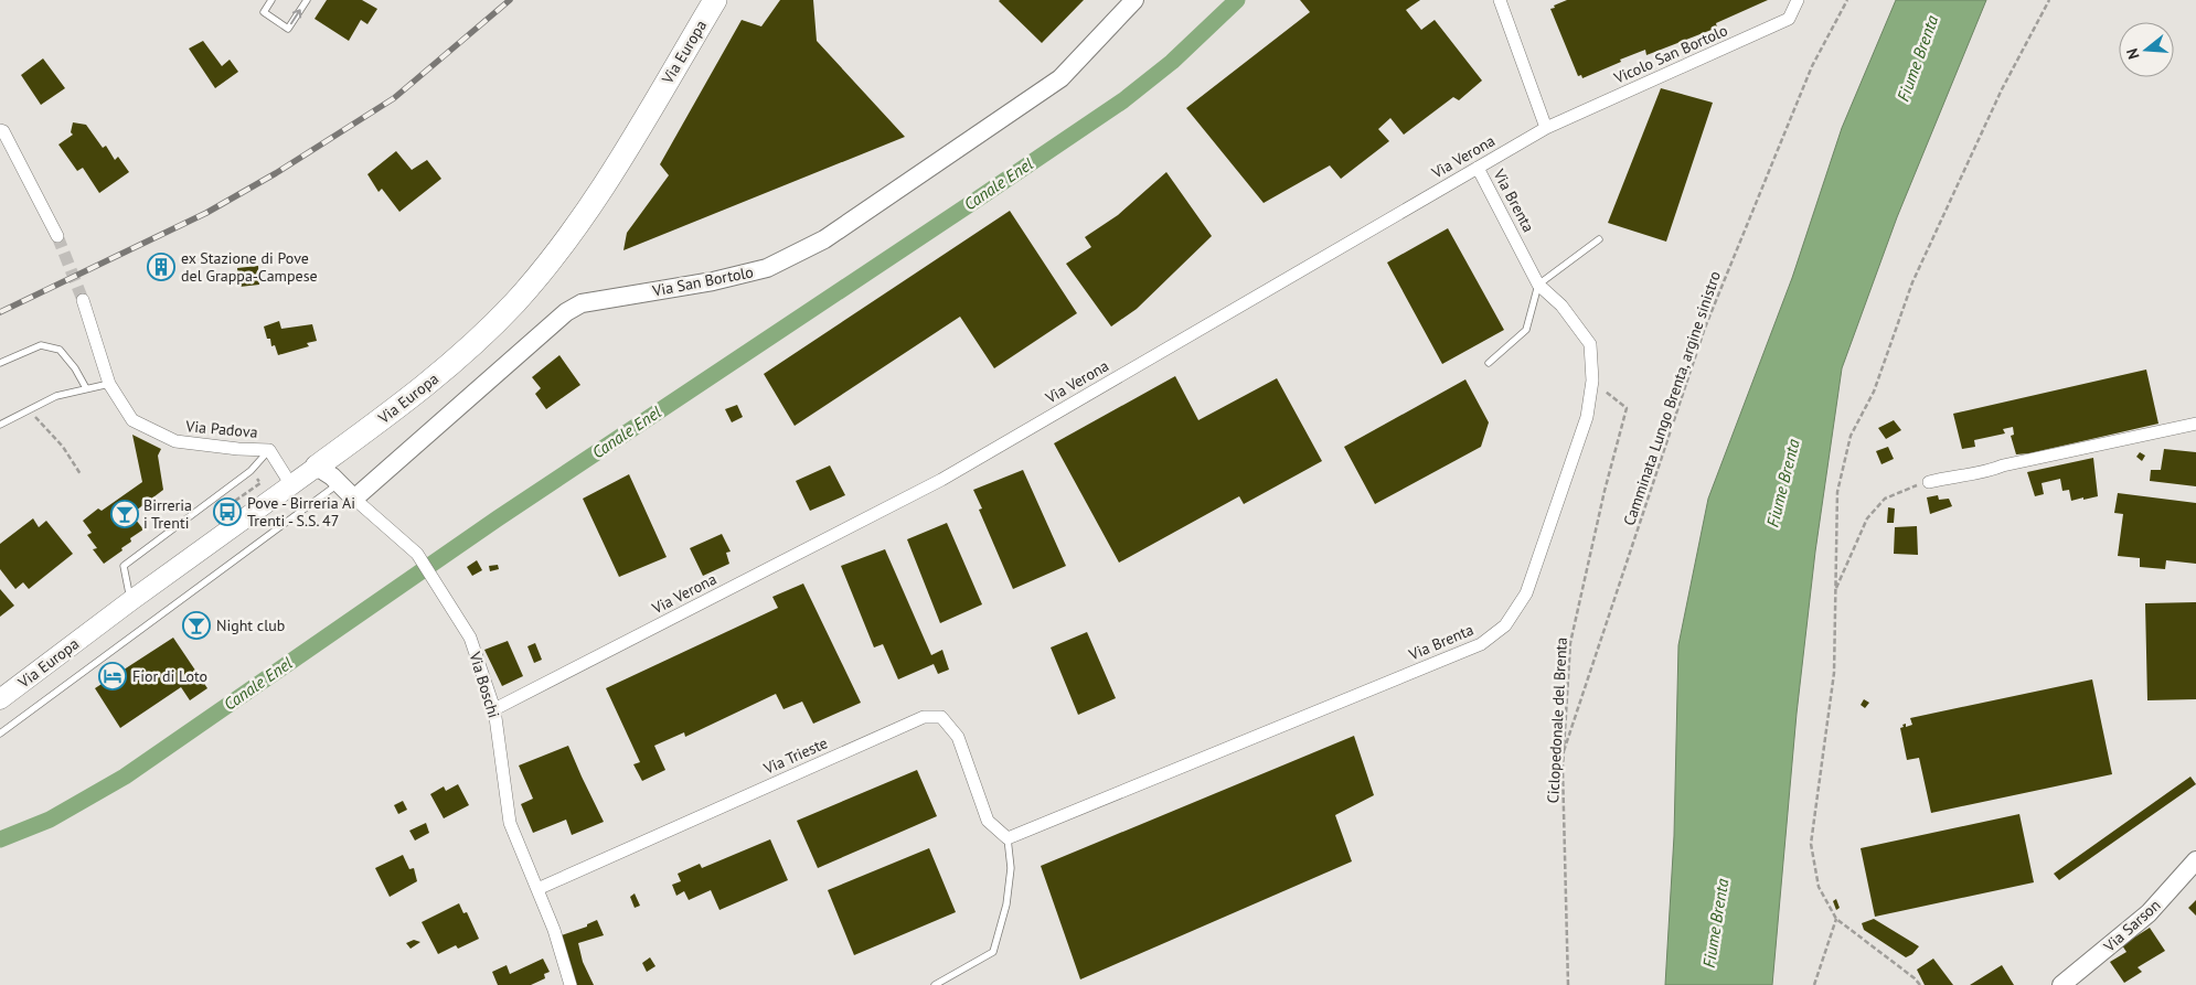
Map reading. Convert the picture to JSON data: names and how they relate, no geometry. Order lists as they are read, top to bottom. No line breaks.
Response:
{"streets":{"highway":["Via Europa"],"street":["Vicolo San Bortolo","Via Verona","Via Brenta","Via San Bortolo","Via Padova","Via Boschi","Via Trieste","Via Sarson"],"path":["Camminata Lungo Brenta, argine sinistro","Ciclopedonale del Brenta"]},"crossings":[["Via Europa","Via Padova"],["Via Europa","Via Boschi"],["Vicolo San Bortolo","Via Verona"],["Via Verona","Via Brenta"],["Via Verona","Via Boschi"],["Via Brenta","Ciclopedonale del Brenta"],["Via Brenta","Via Trieste"],["Via San Bortolo","Via Boschi"],["Camminata Lungo Brenta, argine sinistro","Ciclopedonale del Brenta"],["Via Boschi","Via Trieste"]],"water":["Fiume Brenta","Canale Enel"],"places":{"building":["ex Stazione di Pove del Grappa-Campese"],"bus stop":["Pove - Birreria Ai Trenti - S.S. 47"],"bar":["Birreria i Trenti","Night club"],"hotel":["Fior di Loto"]},"north":"left"}
